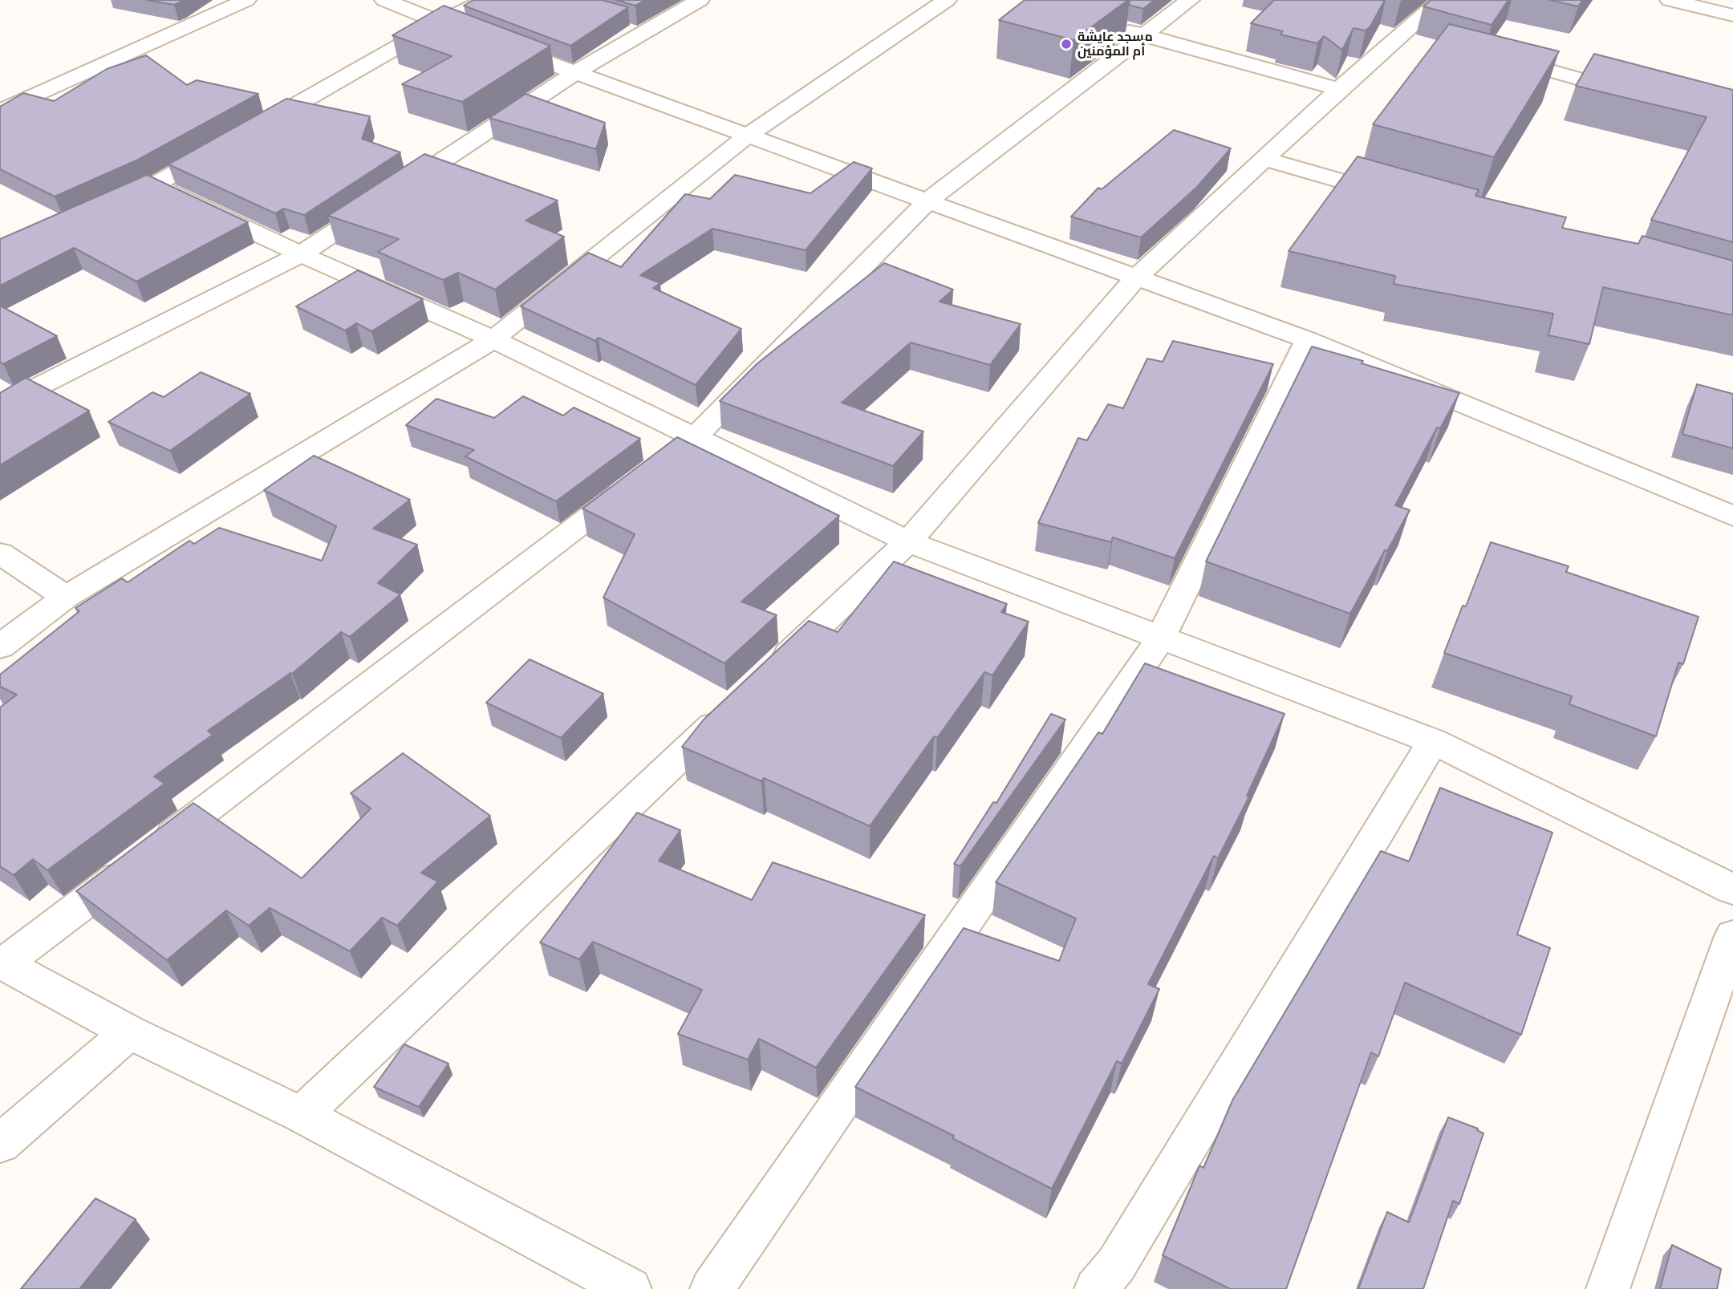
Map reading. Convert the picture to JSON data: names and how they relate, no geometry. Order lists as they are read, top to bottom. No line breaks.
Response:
{"places":["مسجد عايشة أم المؤمنين"]}
